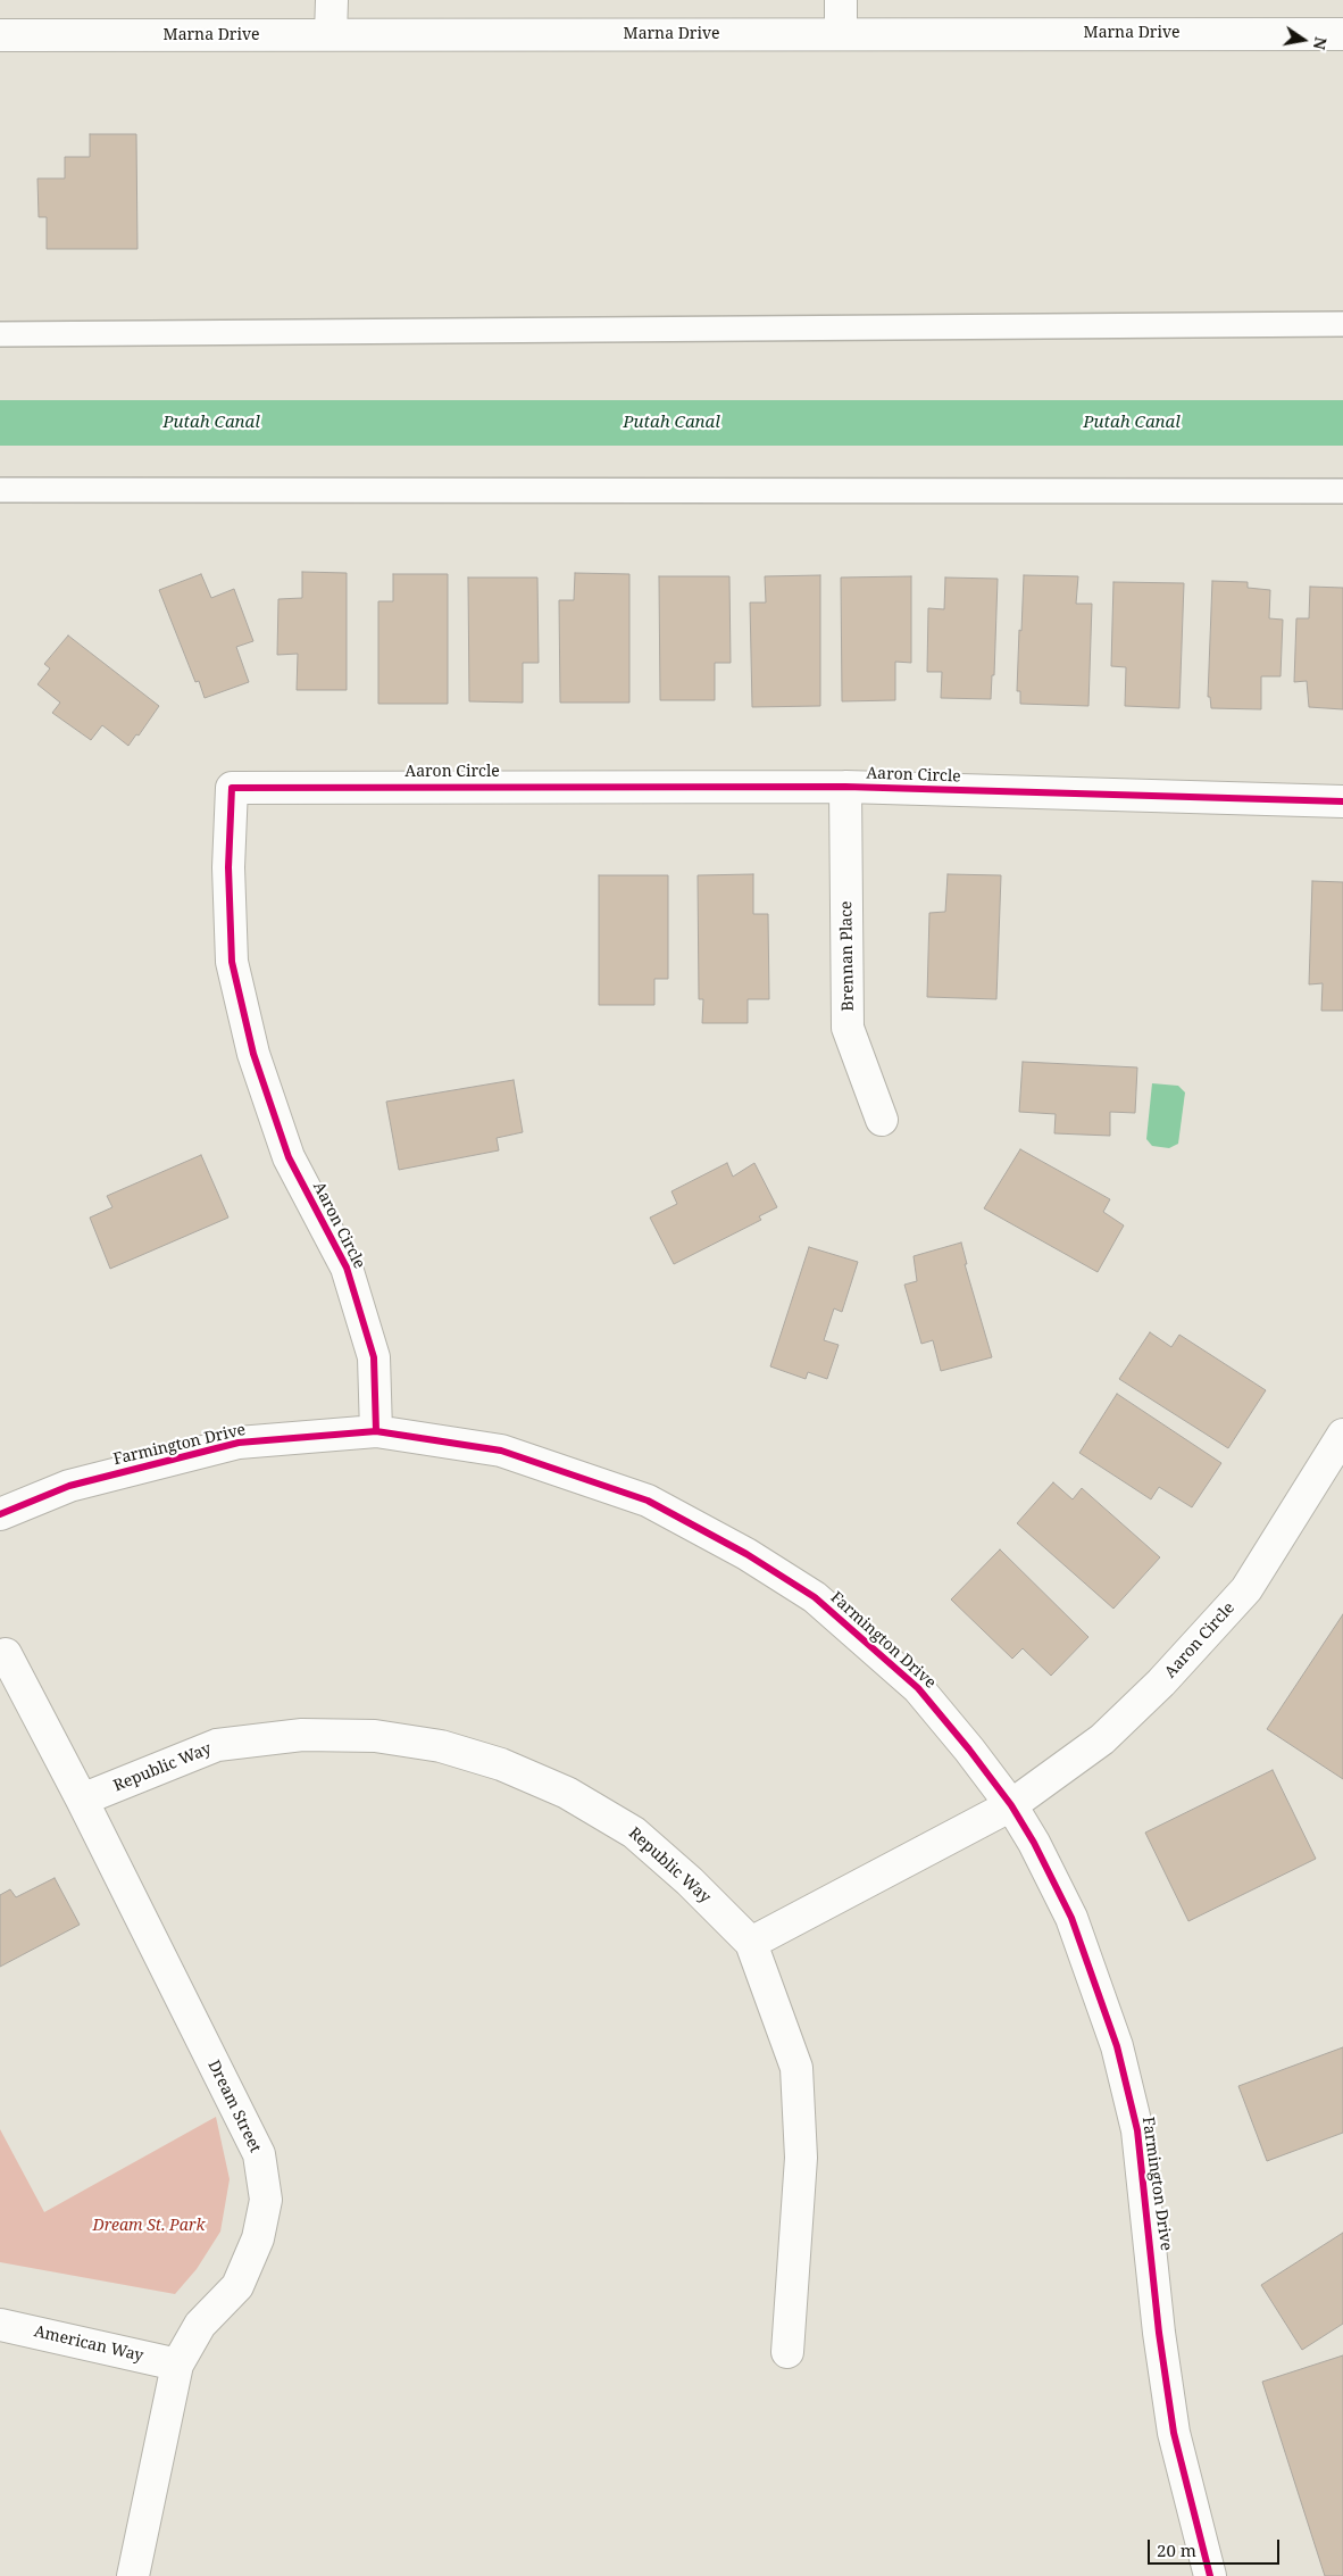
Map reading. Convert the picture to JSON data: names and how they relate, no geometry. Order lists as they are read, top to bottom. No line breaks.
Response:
{"streets":{"street":["Marna Drive","Aaron Circle","Brennan Place","Farmington Drive","Republic Way","Dream Street","American Way"]},"crossings":[["Aaron Circle","Brennan Place"],["Aaron Circle","Farmington Drive"],["Aaron Circle","Republic Way"],["Republic Way","Dream Street"],["Dream Street","American Way"]],"water":["Putah Canal"],"parks":["Dream St. Park"],"scale_bar":"20 m","north":"right"}
